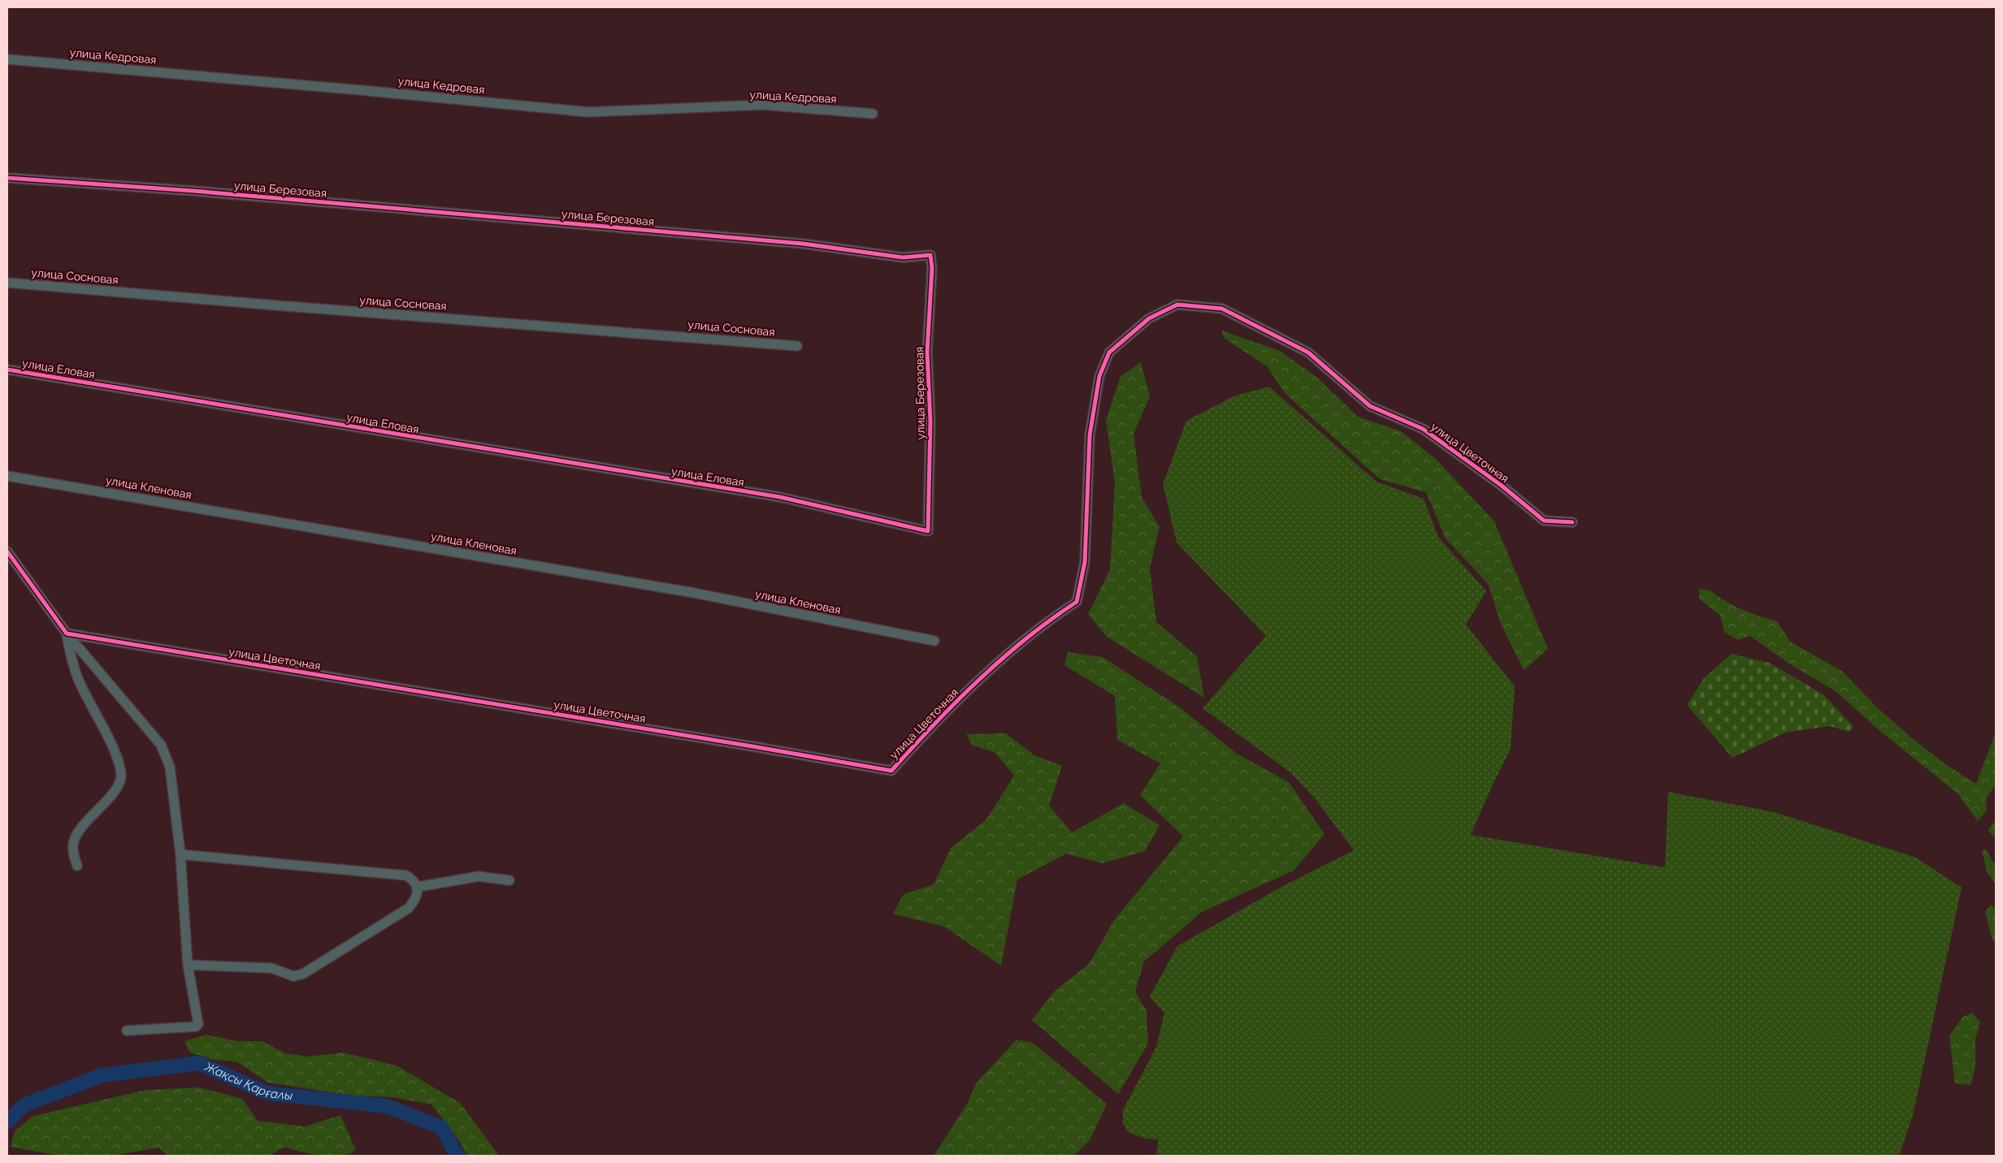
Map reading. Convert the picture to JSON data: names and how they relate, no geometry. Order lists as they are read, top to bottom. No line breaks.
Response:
{"streets":{"street":["улица Кедровая","улица Березовая","улица Сосновая","улица Еловая","улица Цветочная","улица Кленовая"]},"crossings":[["улица Березовая","улица Еловая"]],"water":["Жақсы Қарғалы"]}
